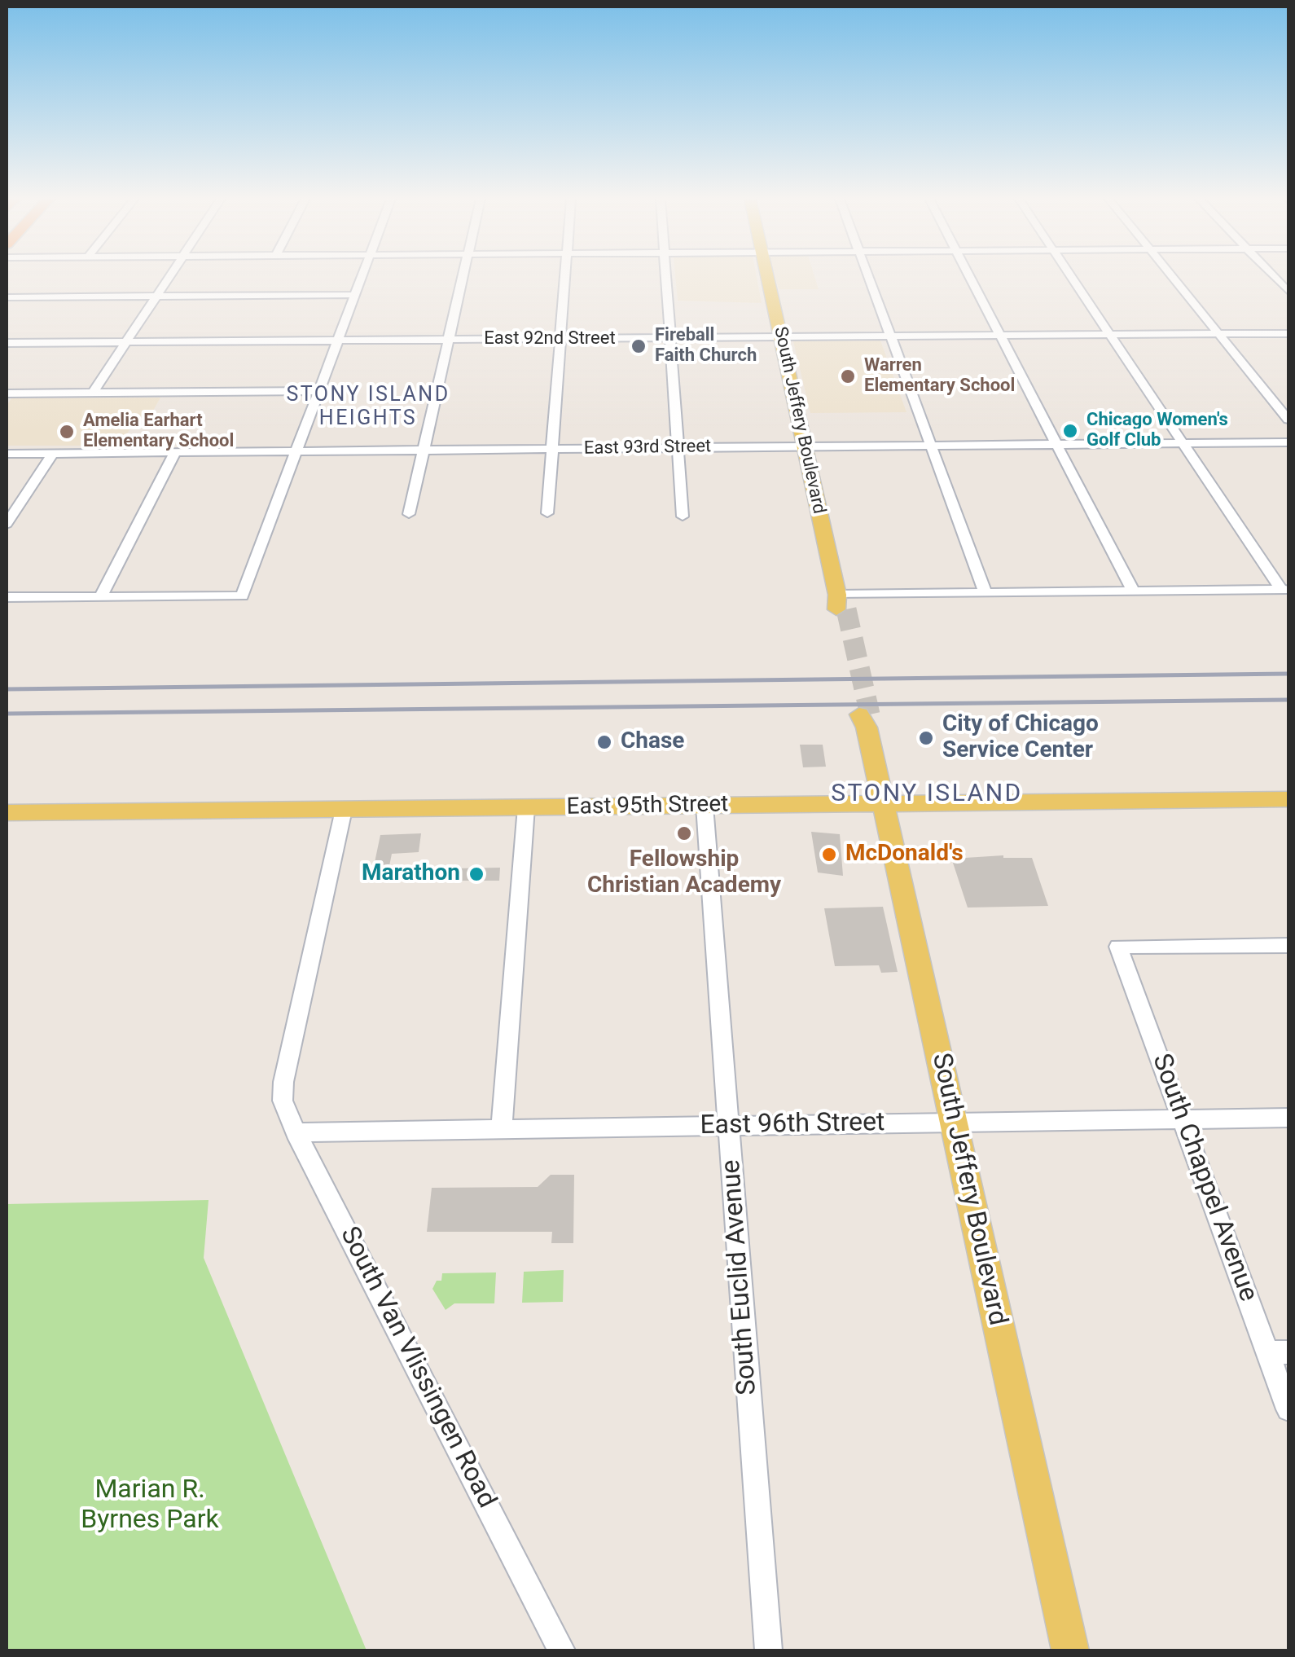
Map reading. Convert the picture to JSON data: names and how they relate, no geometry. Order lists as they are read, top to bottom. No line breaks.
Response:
{"streets":{"main road":["South Jeffery Boulevard","East 95th Street"],"street":["East 92nd Street","East 93rd Street","East 96th Street","South Chappel Avenue","South Euclid Avenue","South Van Vlissingen Road"]},"crossings":[["East 92nd Street","South Jeffery Boulevard"],["South Jeffery Boulevard","East 93rd Street"],["South Jeffery Boulevard","East 95th Street"],["South Jeffery Boulevard","East 96th Street"],["East 95th Street","South Euclid Avenue"],["East 95th Street","South Van Vlissingen Road"],["East 96th Street","South Chappel Avenue"],["East 96th Street","South Euclid Avenue"],["East 96th Street","South Van Vlissingen Road"]],"districts":["STONY ISLAND HEIGHTS","STONY ISLAND"],"parks":["Marian R. Byrnes Park"],"places":["Fireball Faith Church","Warren Elementary School","Chicago Women's Golf Club","Amelia Earhart Elementary School","City of Chicago Service Center","Chase","Fellowship Christian Academy","McDonald's","Marathon"]}
